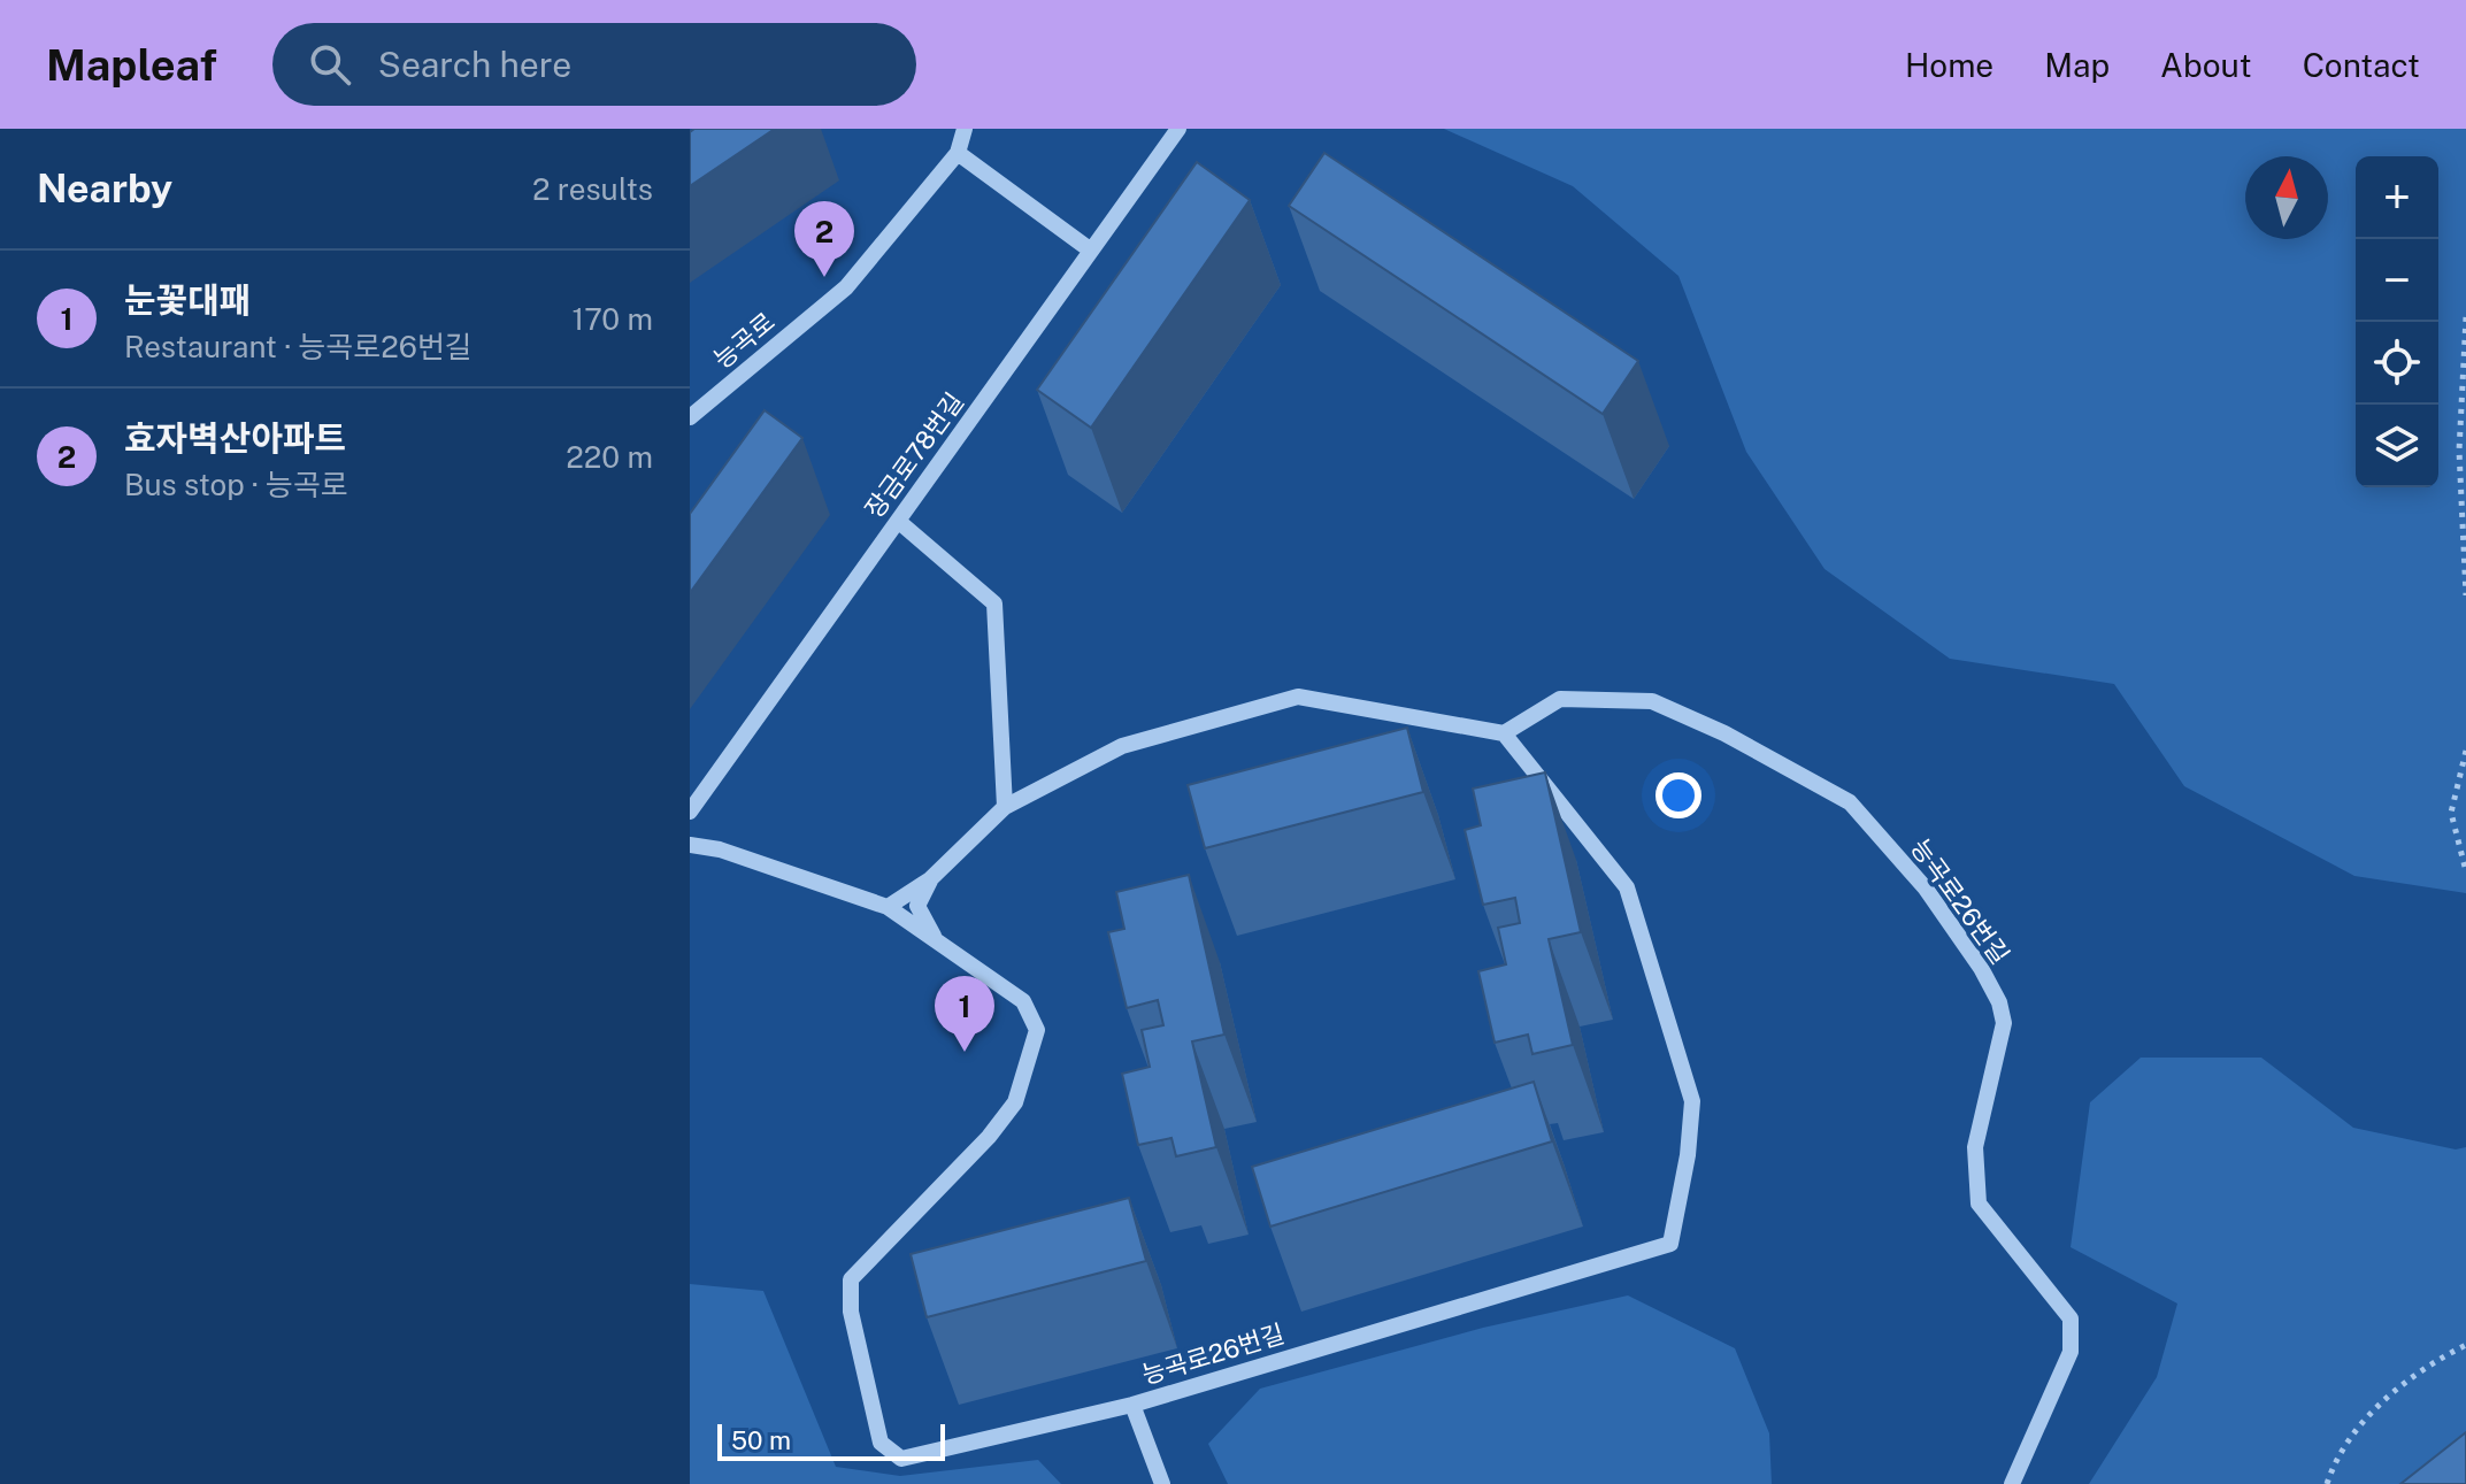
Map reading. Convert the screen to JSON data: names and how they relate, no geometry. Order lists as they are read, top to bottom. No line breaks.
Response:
{"streets":{"street":["능곡로","장금로78번길","능곡로26번길"]},"scale_bar":"50 m","north":"top","page":{"header":"Mapleaf","search":"Search here","nav":["Home","Map","About","Contact"],"heading":["Nearby","2 results"],"map_buttons":["+","−"],"pins":["2","1"],"list":[{"mark":"1","name":"눈꽃대패","note":"Restaurant · 능곡로26번길","value":"170 m"},{"mark":"2","name":"효자벽산아파트","note":"Bus stop · 능곡로","value":"220 m"}],"scale":"50 m"}}
